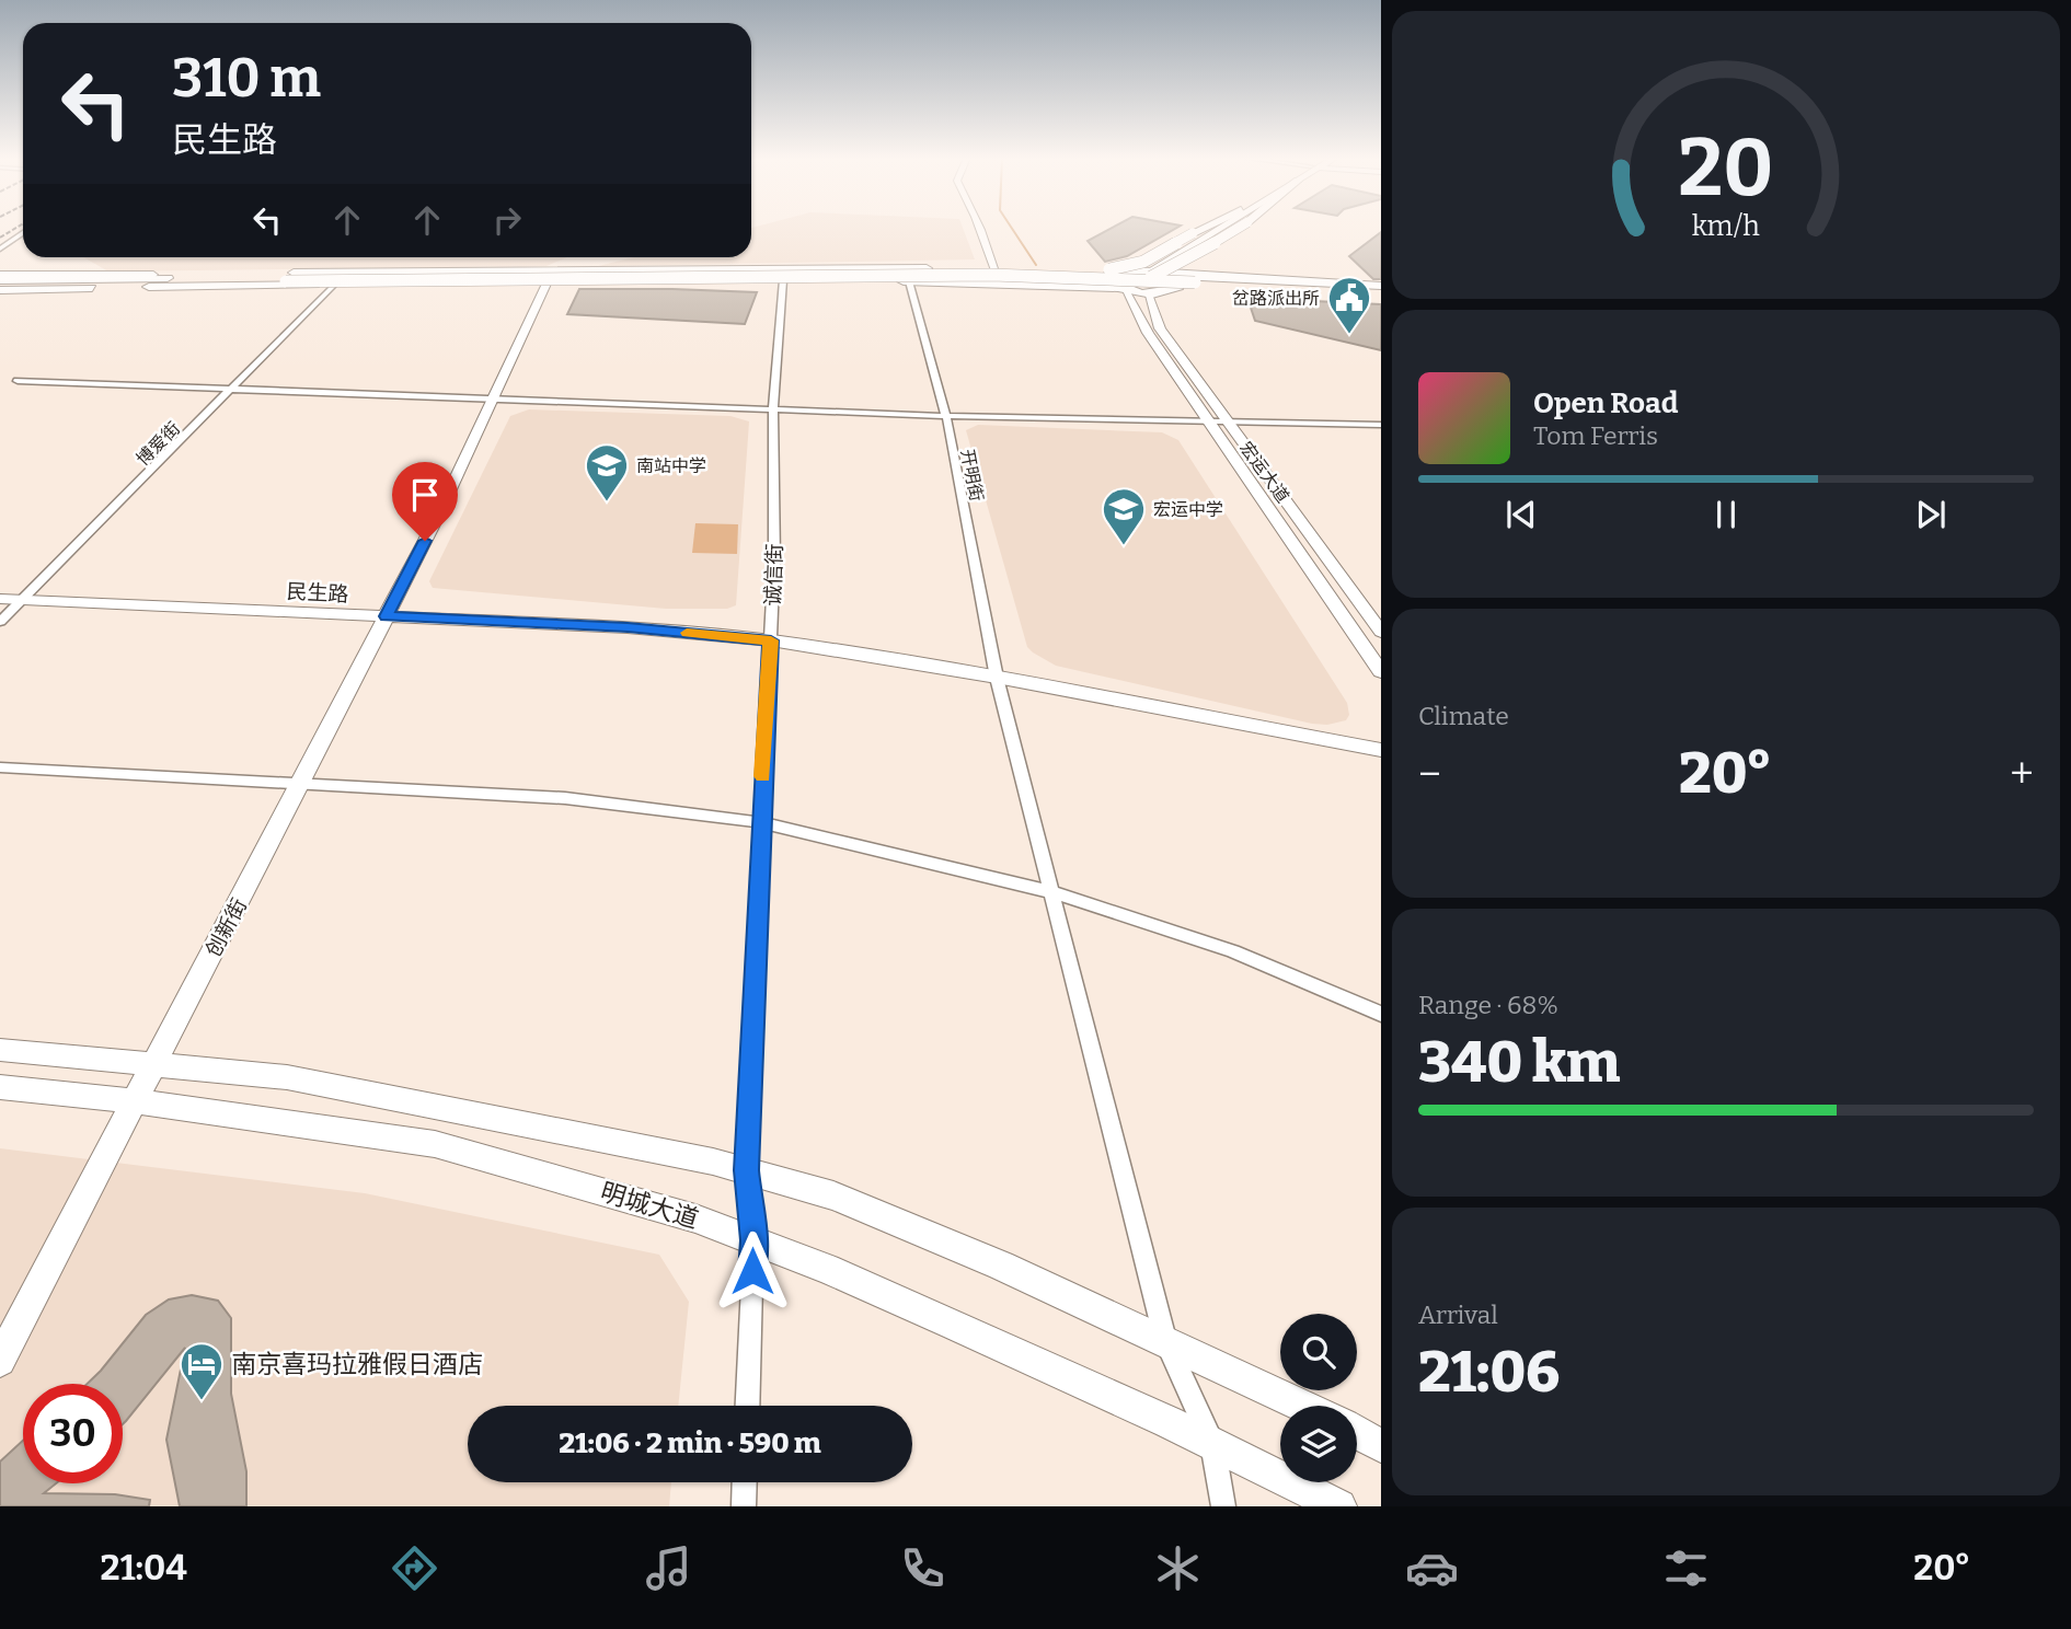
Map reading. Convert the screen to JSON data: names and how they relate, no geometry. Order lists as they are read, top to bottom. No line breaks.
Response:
{"streets":{"main road":["宏运大道","民生路","创新街","明城大道"],"street":["博爱街","开明街","诚信街"]},"crossings":[["博爱街","民生路"],["开明街","民生路"],["开明街","明城大道"],["诚信街","民生路"],["诚信街","明城大道"],["民生路","创新街"],["创新街","明城大道"]],"places":{"public building":["岔路派出所"],"school or university":["南站中学","宏运中学"],"hotel":["南京喜玛拉雅假日酒店"]},"page":{"turn":["310 m","民生路"],"song":["Open Road","Tom Ferris"],"tile":["Climate",["Range · 68%","340 km"],["Arrival","21:06"]],"heat":["−","20°","+"],"limit":"30","trip":"21:06 · 2 min · 590 m","tabs":["21:04","20°"],"gauge":["20","km/h"]}}
